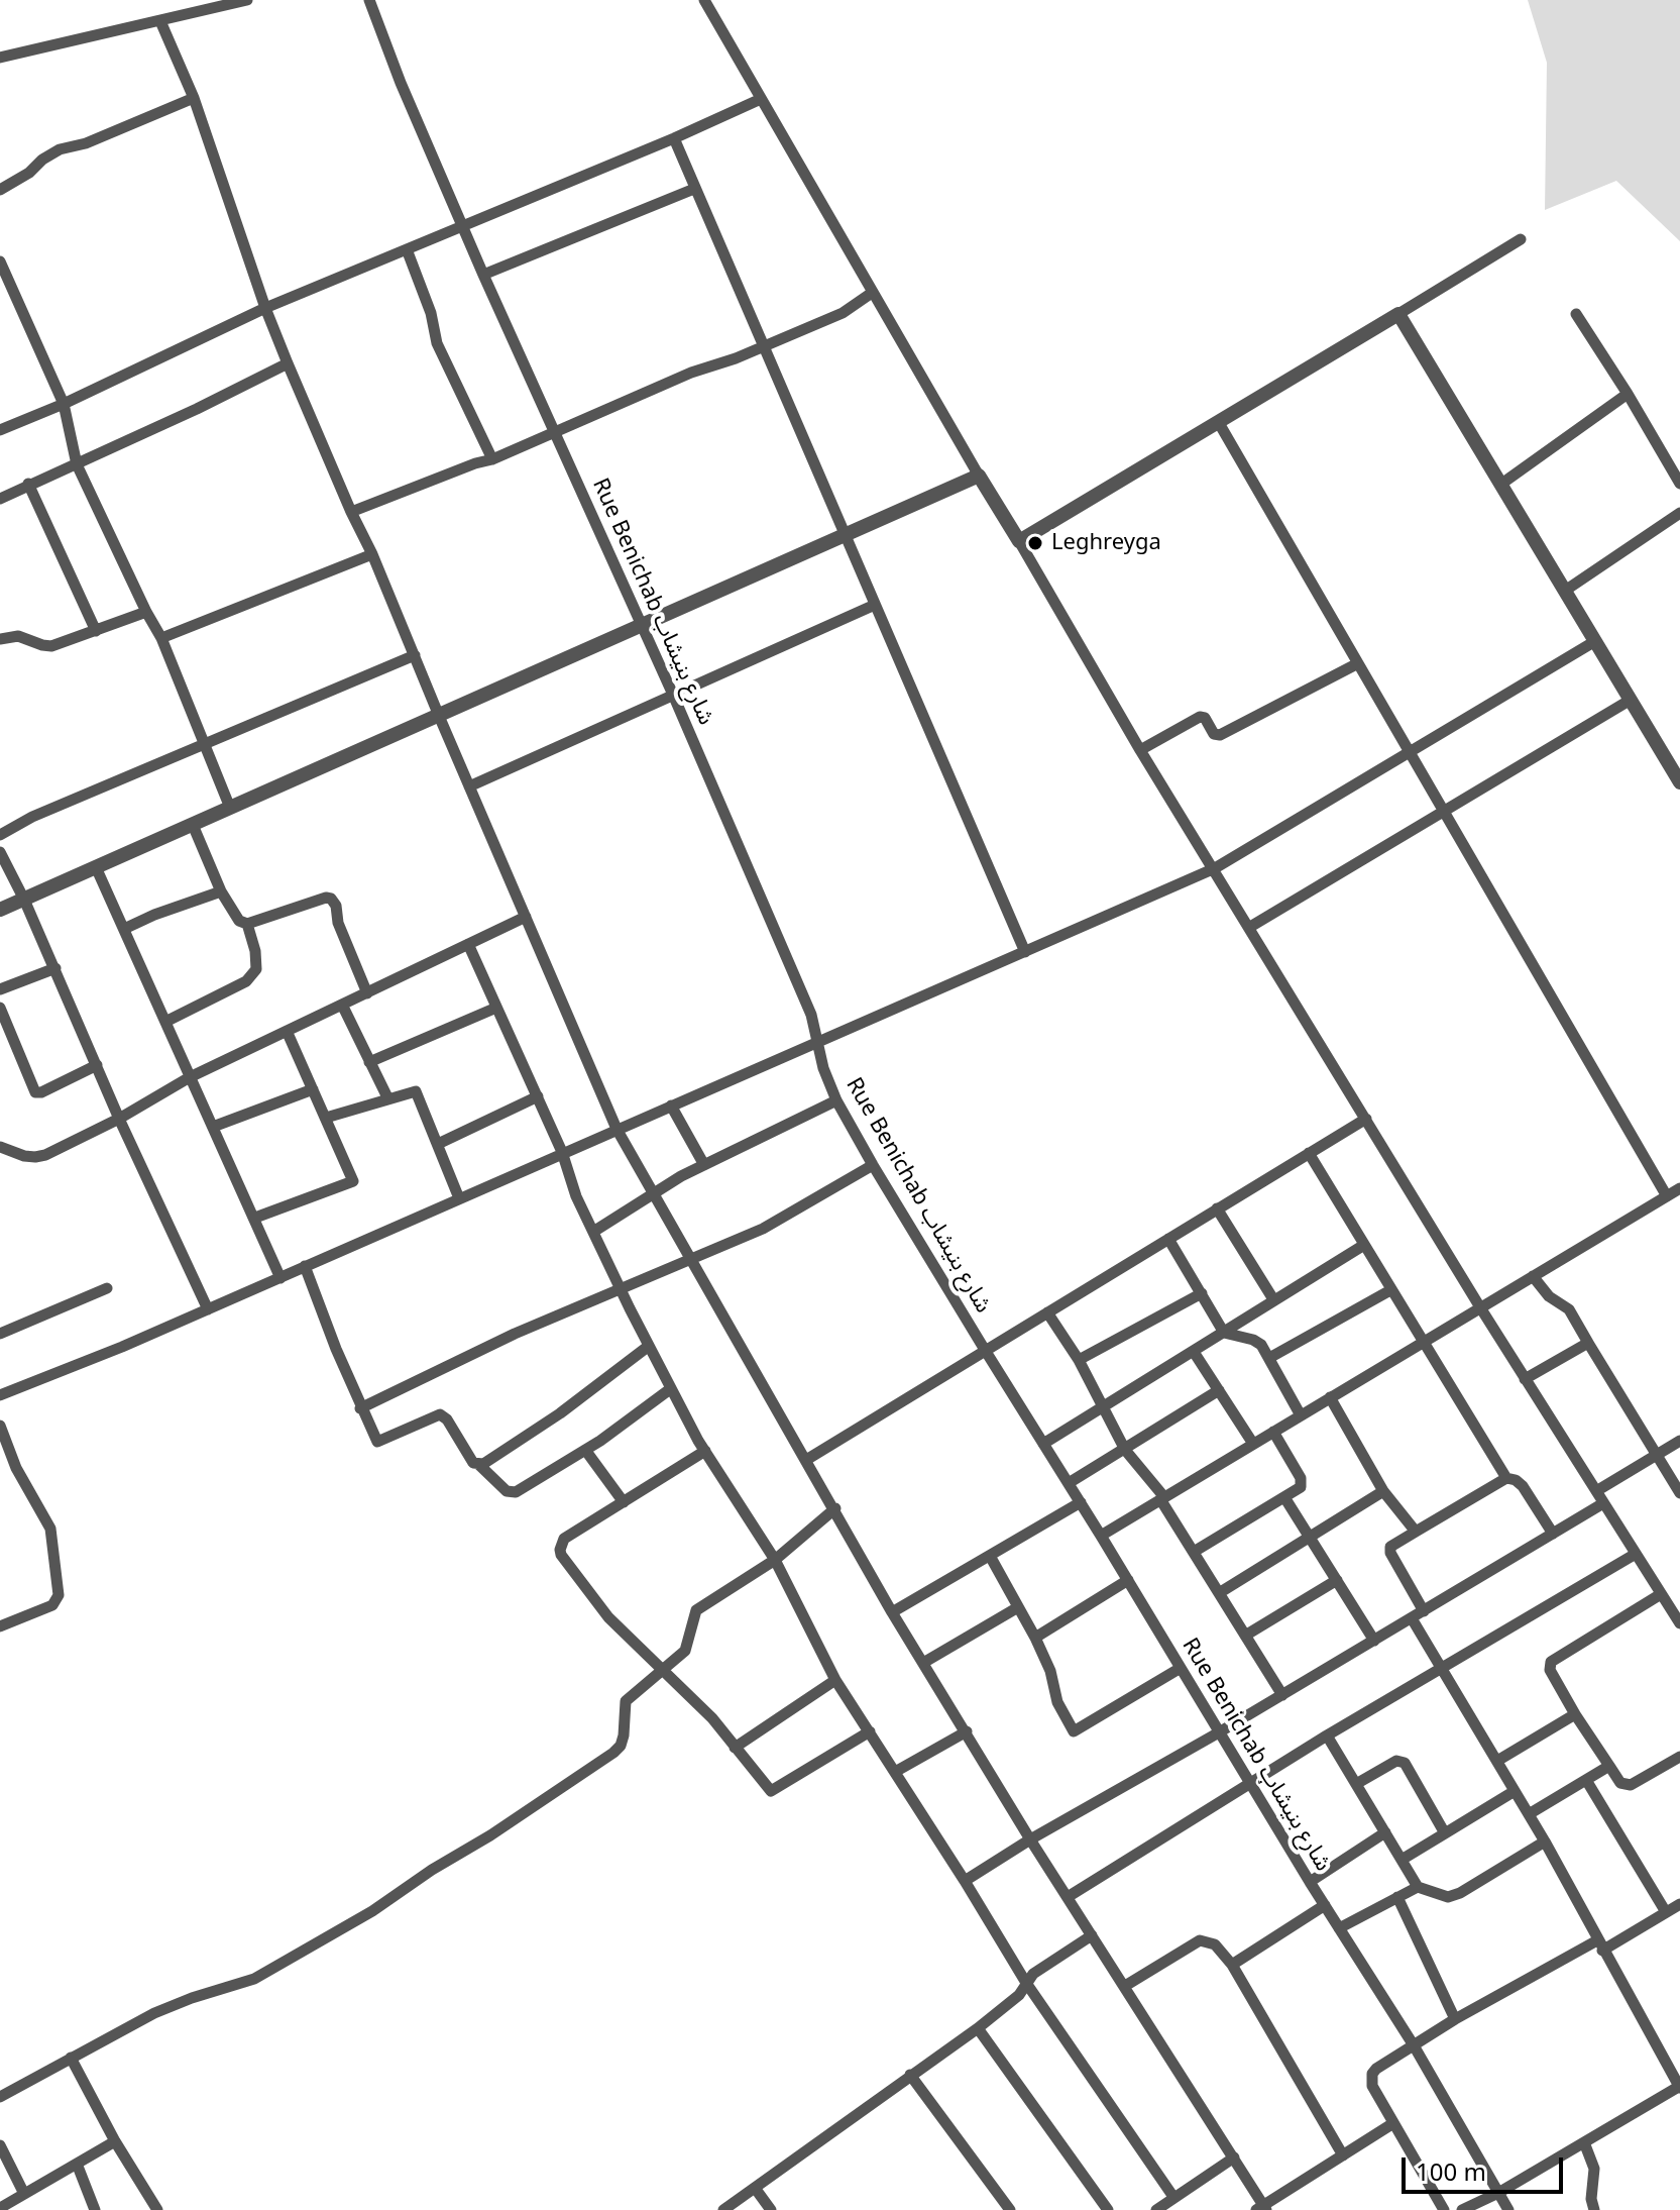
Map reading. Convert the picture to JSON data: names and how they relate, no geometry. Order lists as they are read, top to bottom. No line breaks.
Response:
{"streets":{"street":["Rue Benichab شارع بنيشاب"]},"places":["Leghreyga"],"scale_bar":"100 m"}
